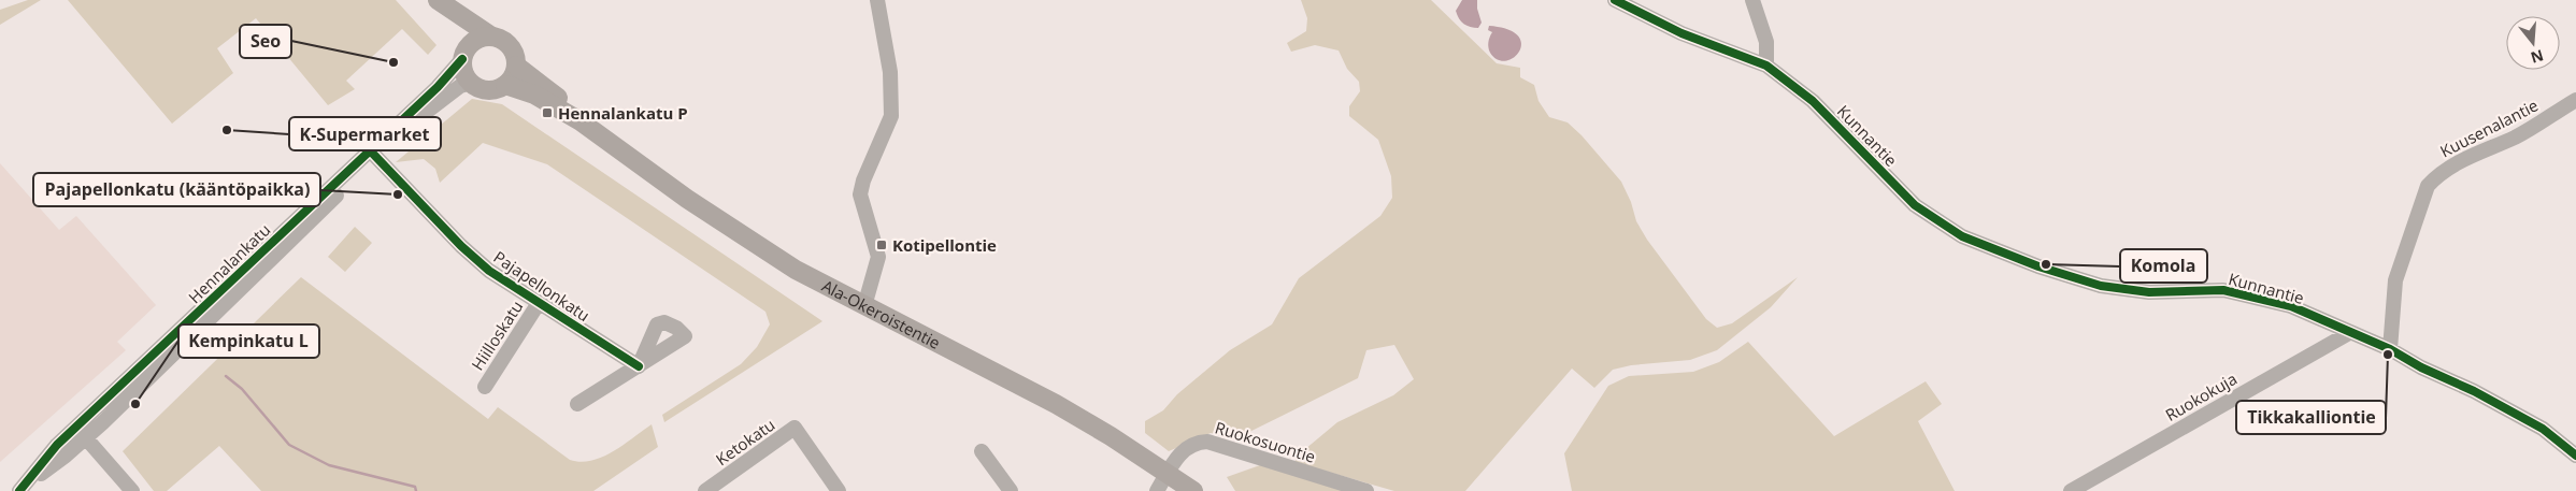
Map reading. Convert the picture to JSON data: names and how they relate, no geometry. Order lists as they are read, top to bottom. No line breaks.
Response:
{"streets":{"main road":["Ala-Okeroistentie"],"street":["Kuusenalantie","Kunnantie","Hennalankatu","Pajapellonkatu","Hiilloskatu","Ruokokuja","Ketokatu","Ruokosuontie"]},"crossings":[["Kuusenalantie","Kunnantie"],["Kunnantie","Ruokokuja"],["Hennalankatu","Pajapellonkatu"],["Hennalankatu","Ala-Okeroistentie"],["Pajapellonkatu","Hiilloskatu"],["Ala-Okeroistentie","Ruokosuontie"]],"places":{"other":["Seo","K-Supermarket","Pajapellonkatu (kääntöpaikka)","Komola","Tikkakalliontie","Kempinkatu L"],"transit":["Hennalankatu P","Kotipellontie"]},"north":"bottom"}
